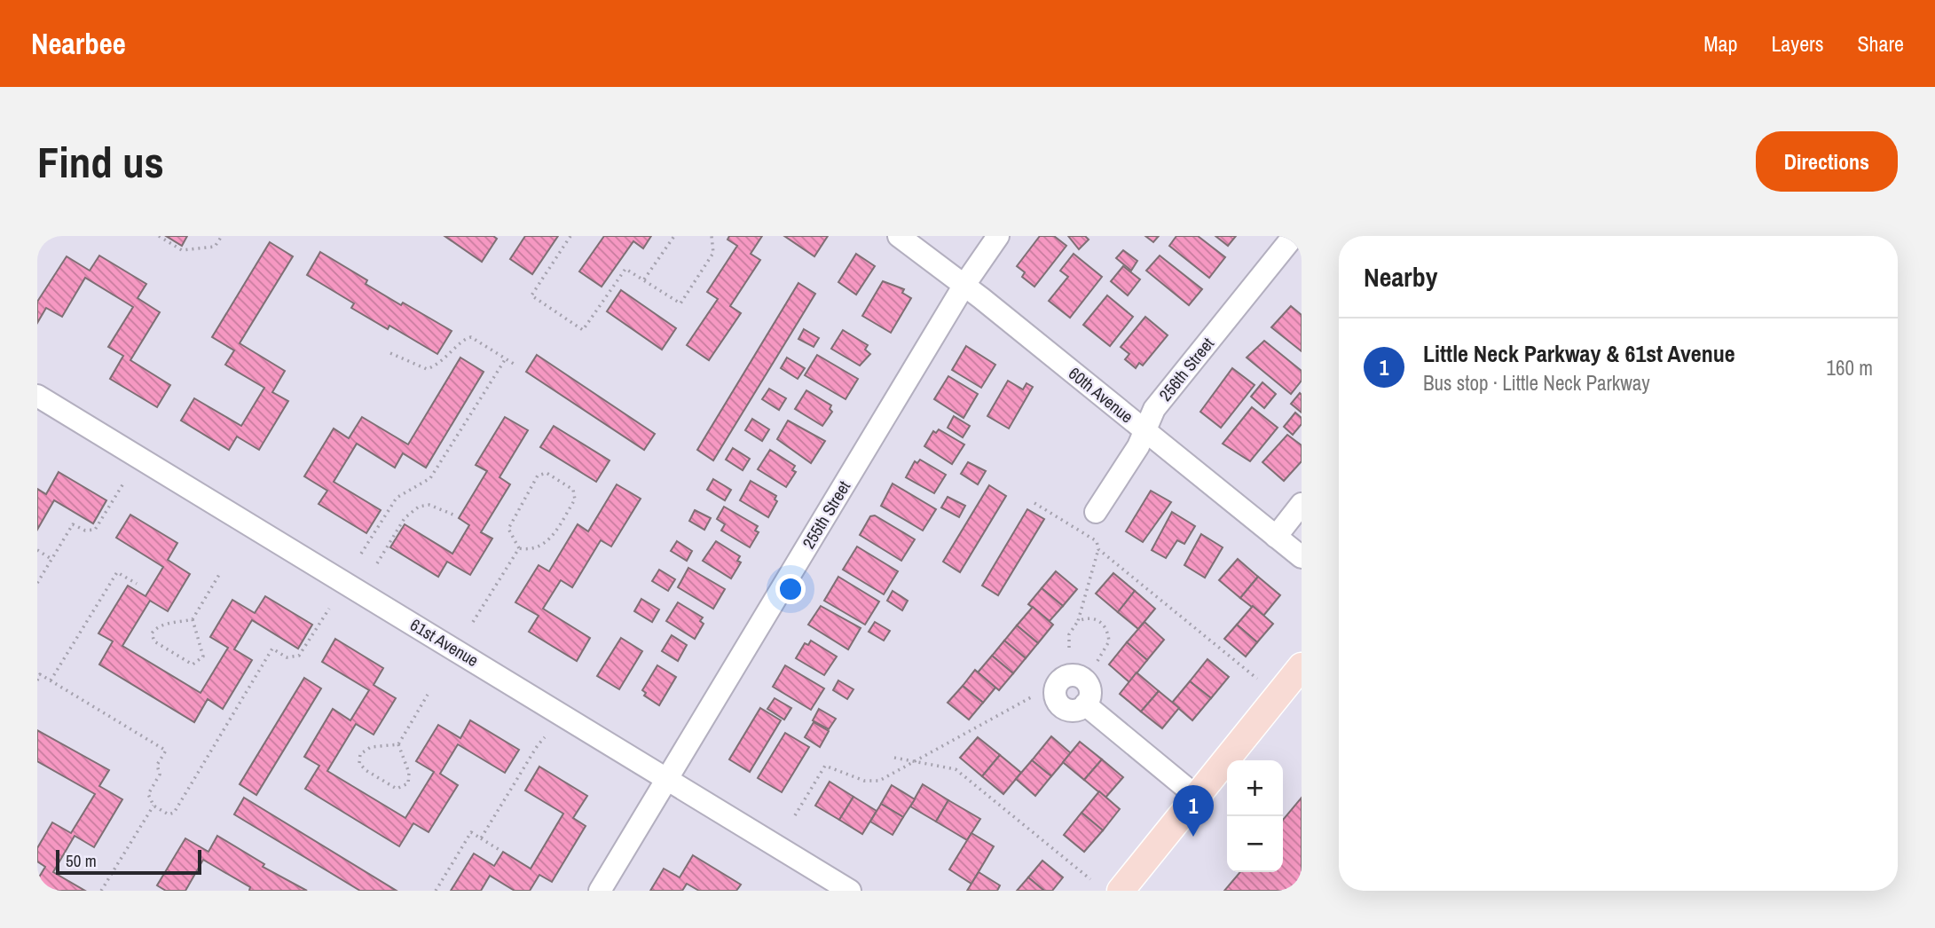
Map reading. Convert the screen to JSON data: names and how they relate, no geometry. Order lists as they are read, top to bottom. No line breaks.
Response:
{"streets":{"street":["256th Street","60th Avenue","255th Street","61st Avenue"]},"crossings":[["256th Street","60th Avenue"],["60th Avenue","255th Street"],["255th Street","61st Avenue"]],"scale_bar":"50 m","page":{"header":"Nearbee","nav":["Map","Layers","Share"],"buttons":"Directions","title":"Find us","heading":"Nearby","list":[{"mark":"1","name":"Little Neck Parkway & 61st Avenue","note":"Bus stop · Little Neck Parkway","value":"160 m"}],"map_buttons":["+","−"],"pins":"1","scale":"50 m"}}
